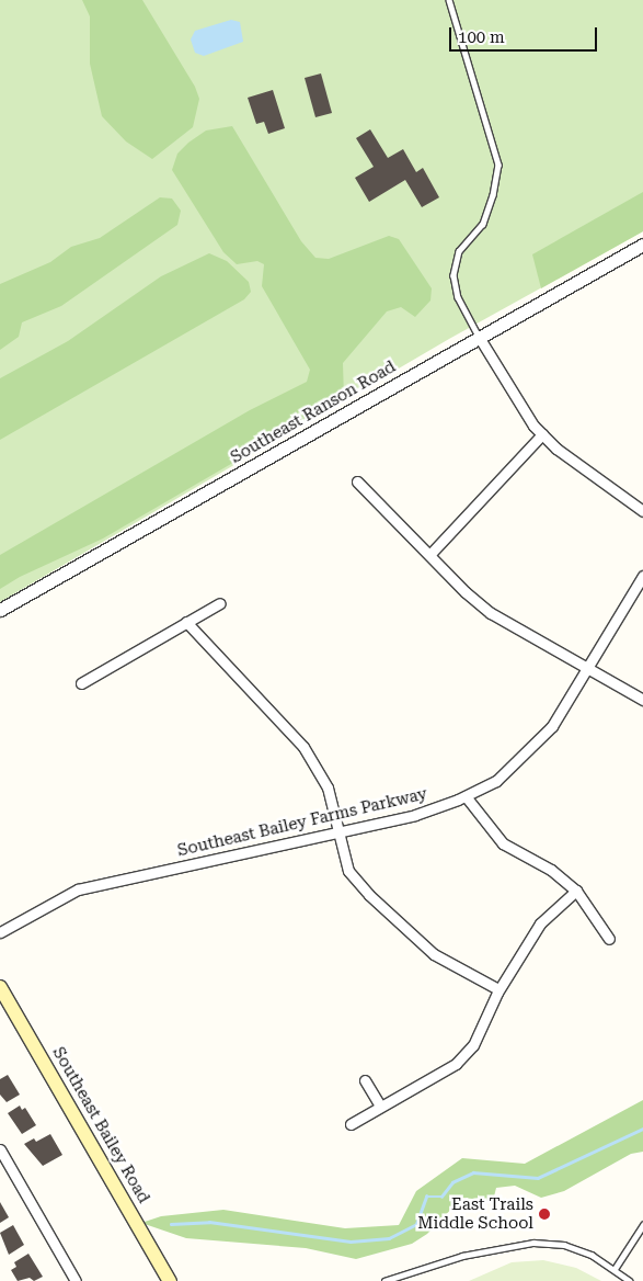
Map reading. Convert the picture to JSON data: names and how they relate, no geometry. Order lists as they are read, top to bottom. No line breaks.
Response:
{"streets":{"main road":["Southeast Bailey Road"],"street":["Southeast Ranson Road","Southeast Bailey Farms Parkway"]},"places":["East Trails Middle School"],"scale_bar":"100 m"}
